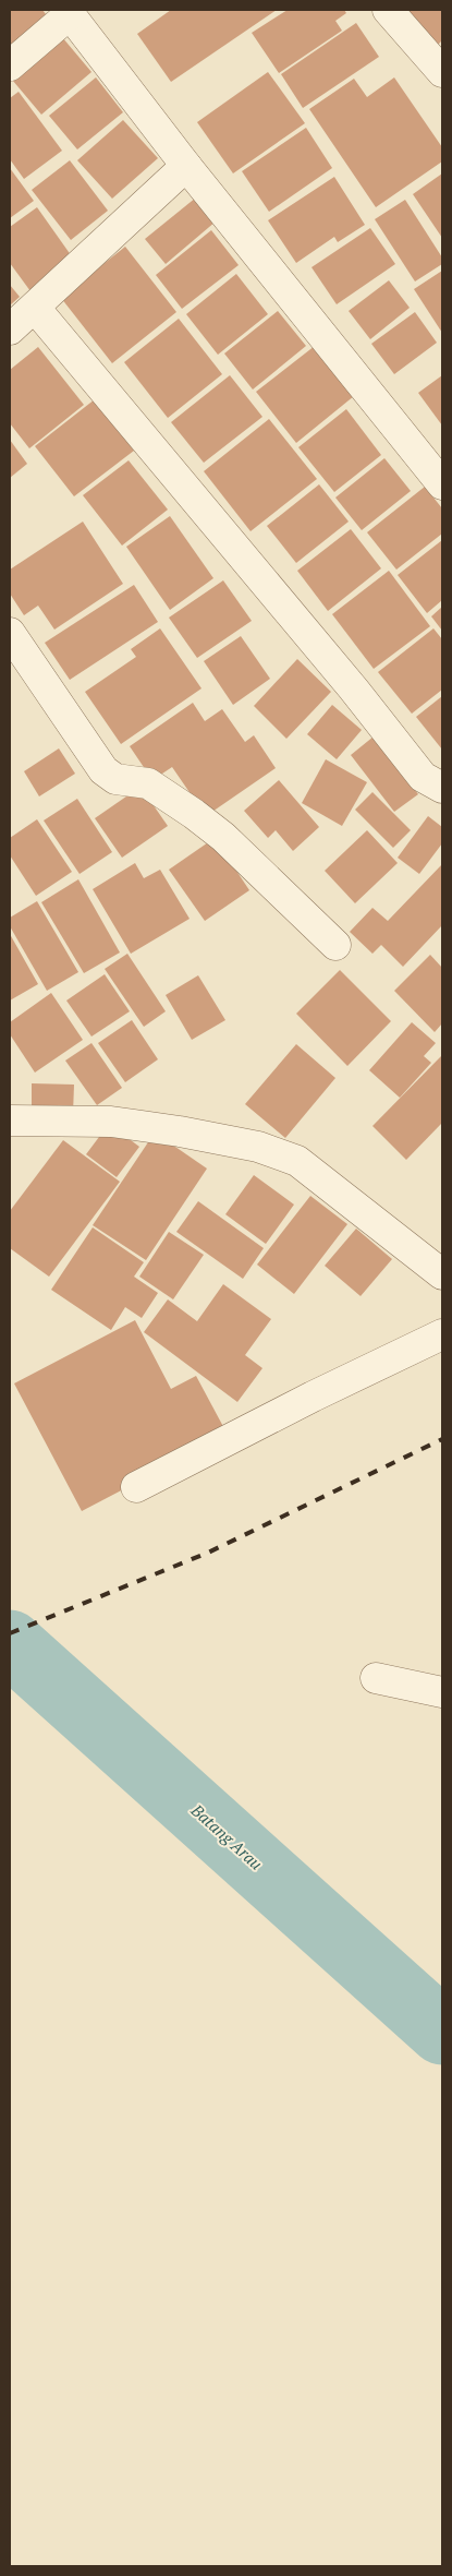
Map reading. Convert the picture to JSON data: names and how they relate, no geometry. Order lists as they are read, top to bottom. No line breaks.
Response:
{"water":["Batang Arau"]}
